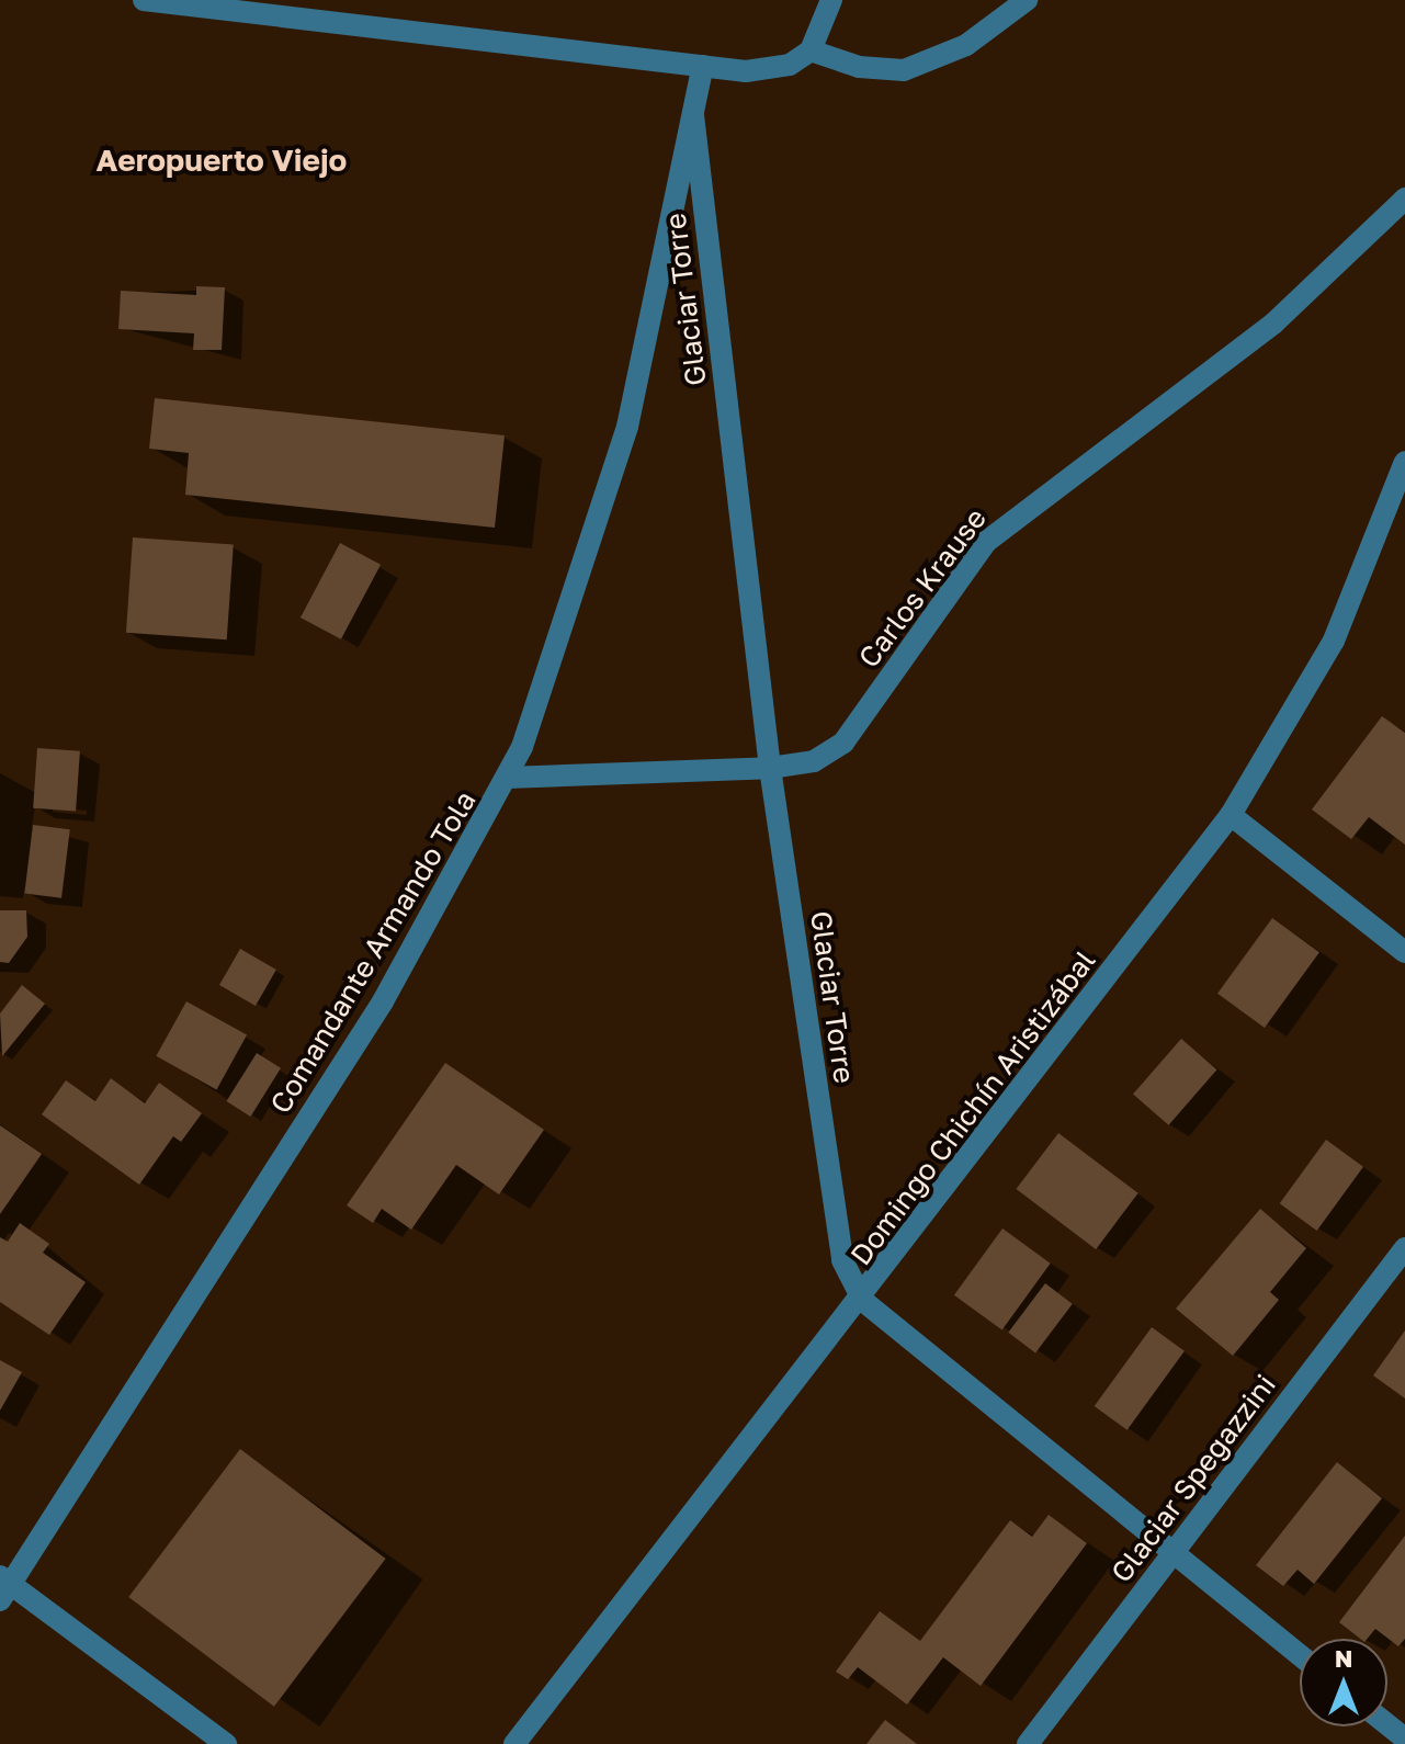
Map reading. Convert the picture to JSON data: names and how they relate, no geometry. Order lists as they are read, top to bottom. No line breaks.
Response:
{"streets":{"street":["Glaciar Torre","Carlos Krause","Comandante Armando Tola","Domingo Chichín Aristizábal","Glaciar Spegazzini"]},"crossings":[["Glaciar Torre","Carlos Krause"],["Glaciar Torre","Comandante Armando Tola"],["Glaciar Torre","Domingo Chichín Aristizábal"],["Glaciar Torre","Glaciar Spegazzini"],["Carlos Krause","Comandante Armando Tola"]],"districts":["Aeropuerto Viejo"],"north":"top"}
